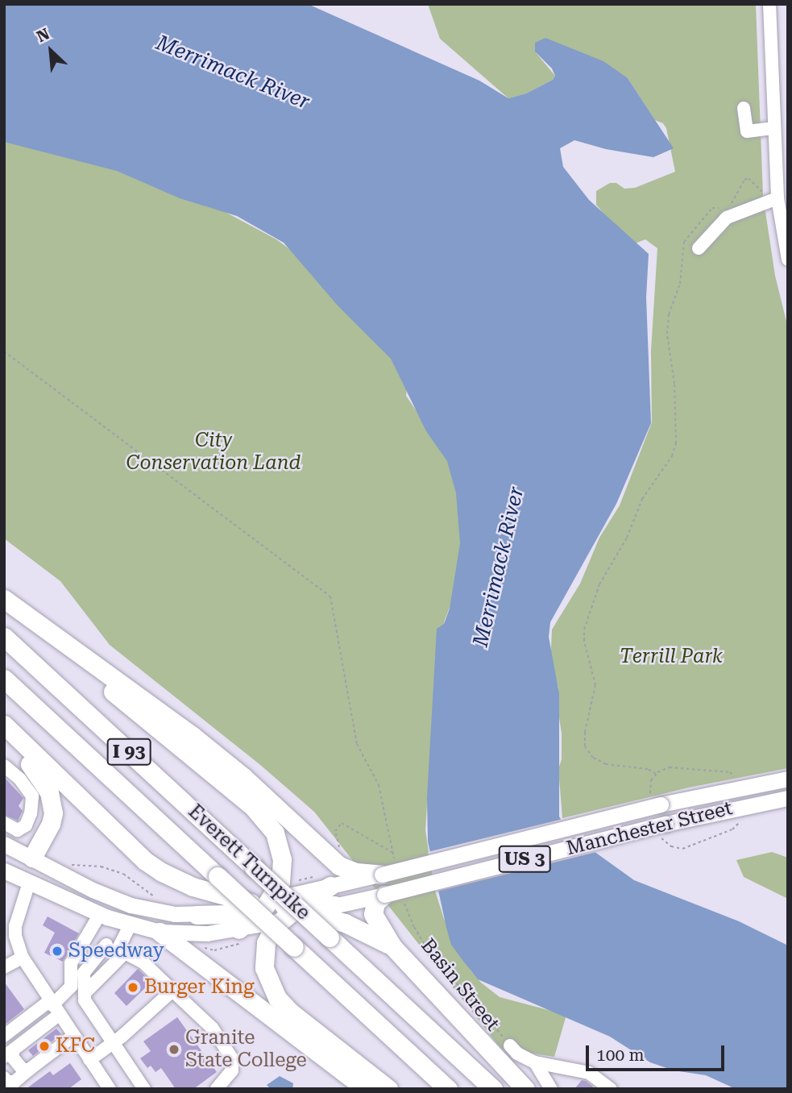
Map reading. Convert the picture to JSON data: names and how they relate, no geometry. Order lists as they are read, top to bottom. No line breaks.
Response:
{"streets":{"highway":["I 93","Everett Turnpike"],"main road":["Manchester Street","US 3"],"street":["Basin Street"]},"water":["Merrimack River"],"parks":["City Conservation Land","Terrill Park"],"places":["Speedway","Burger King","KFC","Granite State College"],"scale_bar":"100 m","north":"top left"}
